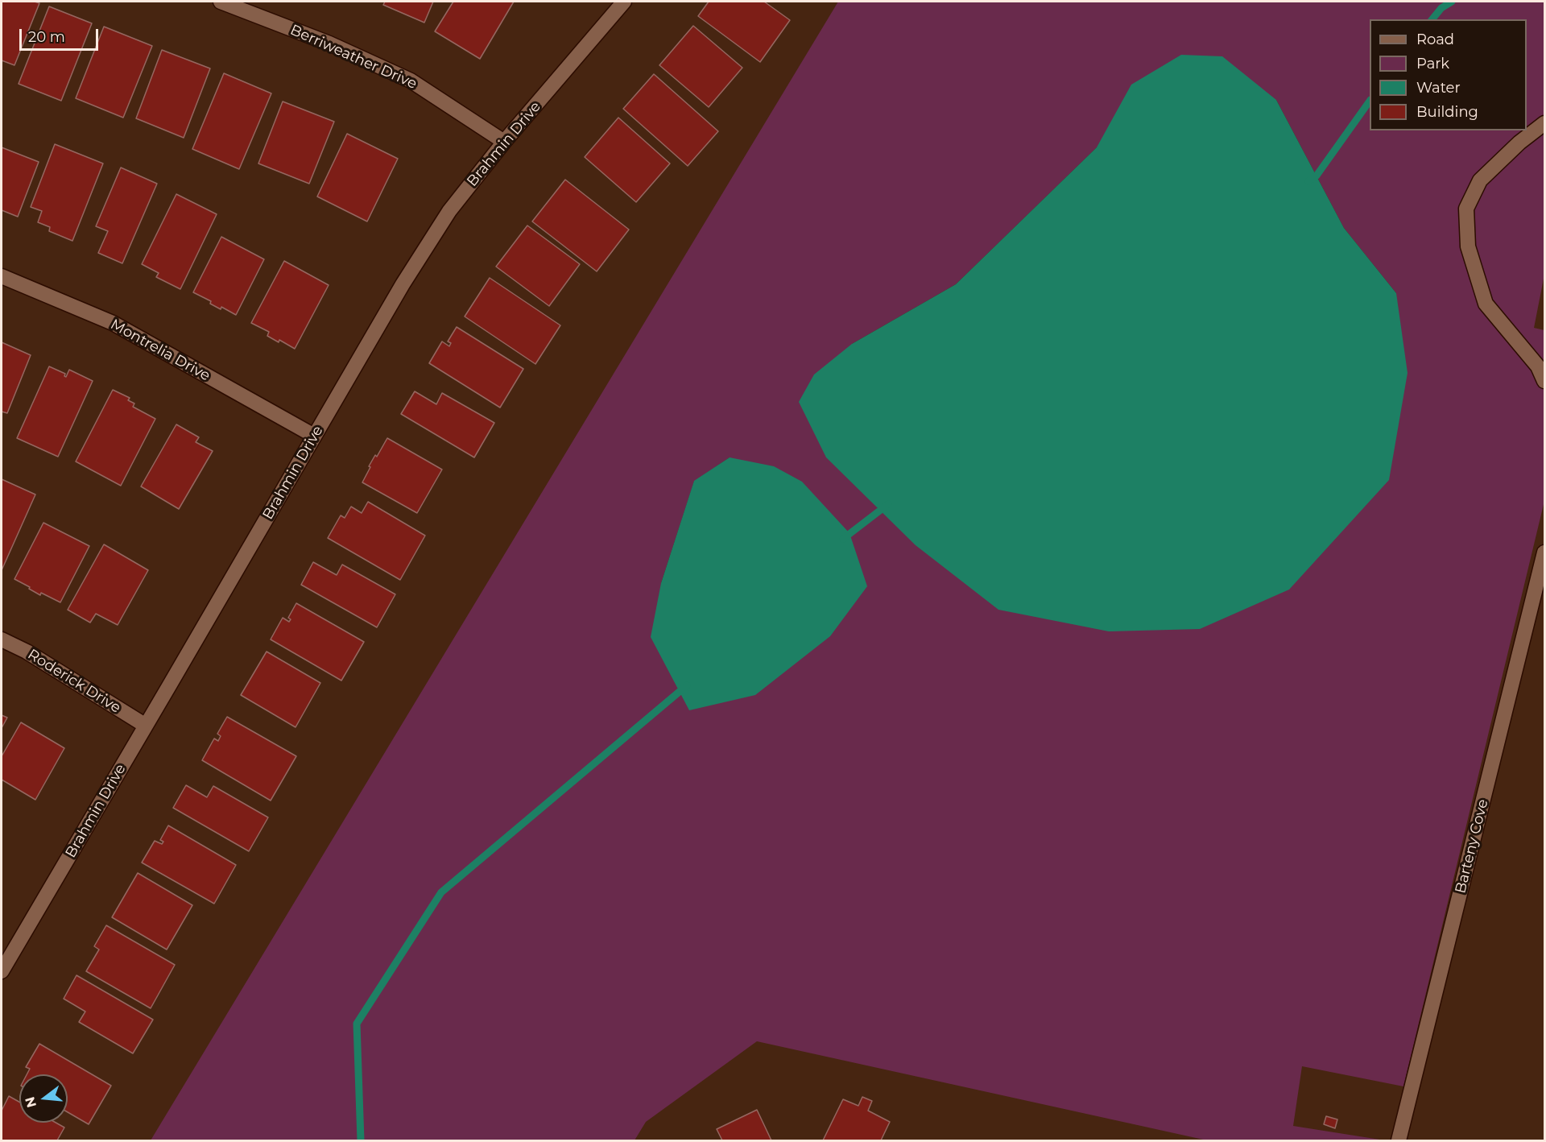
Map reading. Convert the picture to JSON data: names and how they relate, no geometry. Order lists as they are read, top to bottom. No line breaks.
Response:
{"streets":{"street":["Berriweather Drive","Brahmin Drive","Montrelia Drive","Roderick Drive","Barteny Cove"]},"crossings":[["Berriweather Drive","Brahmin Drive"],["Brahmin Drive","Montrelia Drive"],["Brahmin Drive","Roderick Drive"]],"legend":["Road","Park","Water","Building"],"scale_bar":"20 m","north":"left"}
